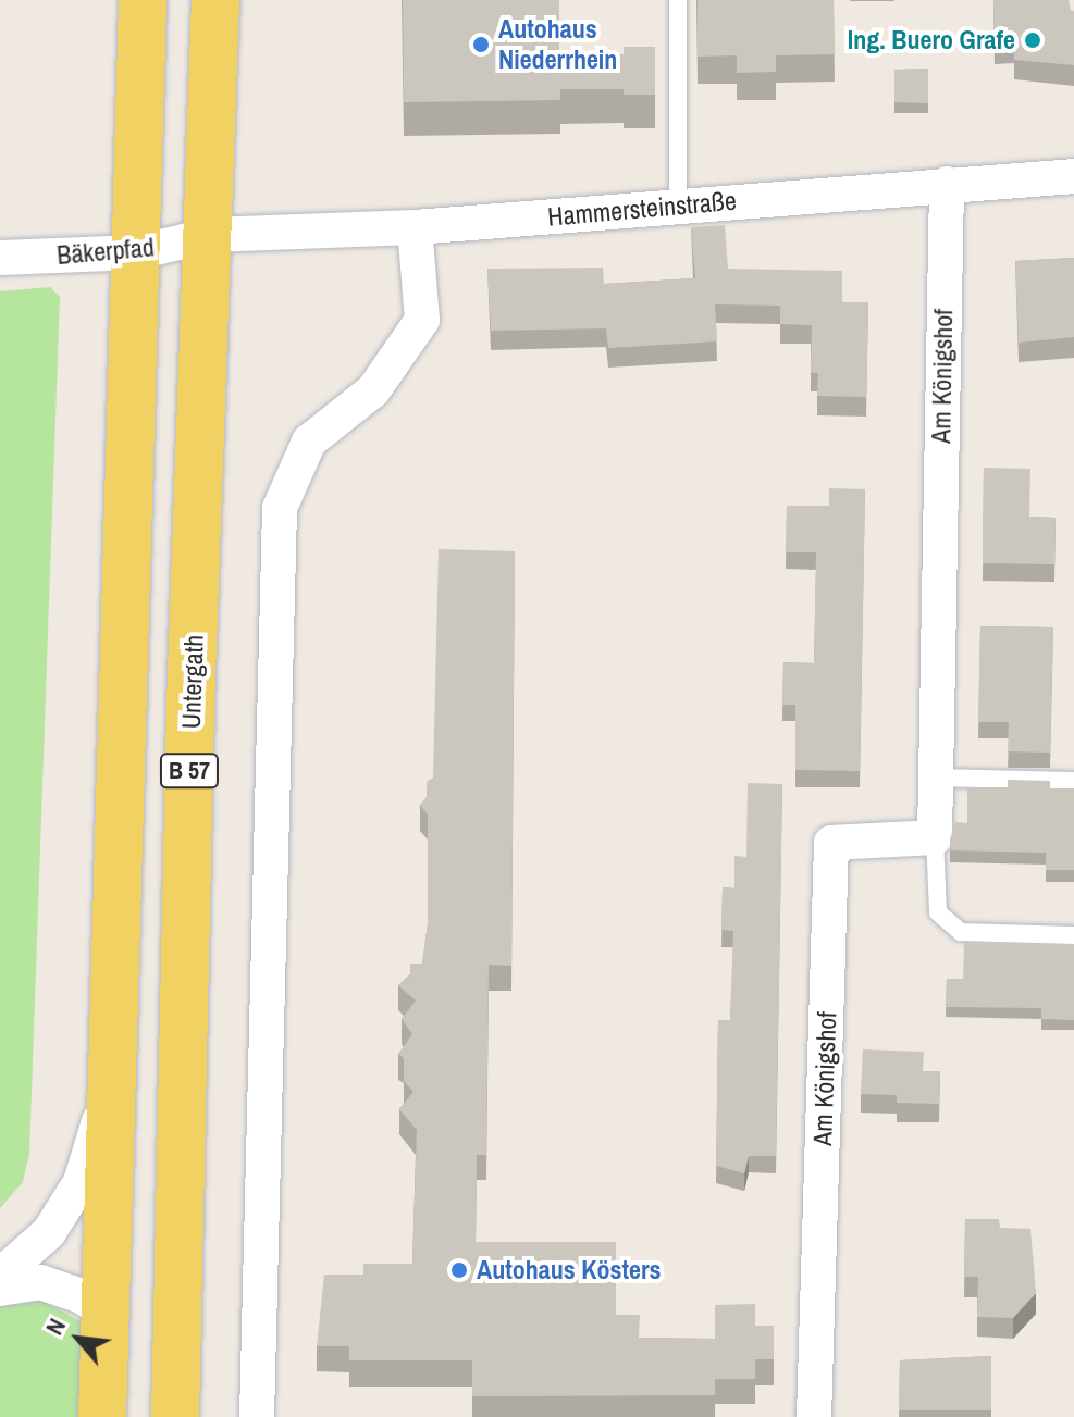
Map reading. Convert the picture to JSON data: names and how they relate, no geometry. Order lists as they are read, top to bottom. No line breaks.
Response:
{"streets":{"main road":["Untergath","B 57"],"street":["Hammersteinstraße","Bäkerpfad","Am Königshof"]},"crossings":[["Hammersteinstraße","Bäkerpfad"],["Hammersteinstraße","Am Königshof"],["Hammersteinstraße","Untergath"],["Bäkerpfad","Untergath"]],"places":["Ing. Buero Grafe","Autohaus Niederrhein","Autohaus Kösters"],"north":"top left"}
